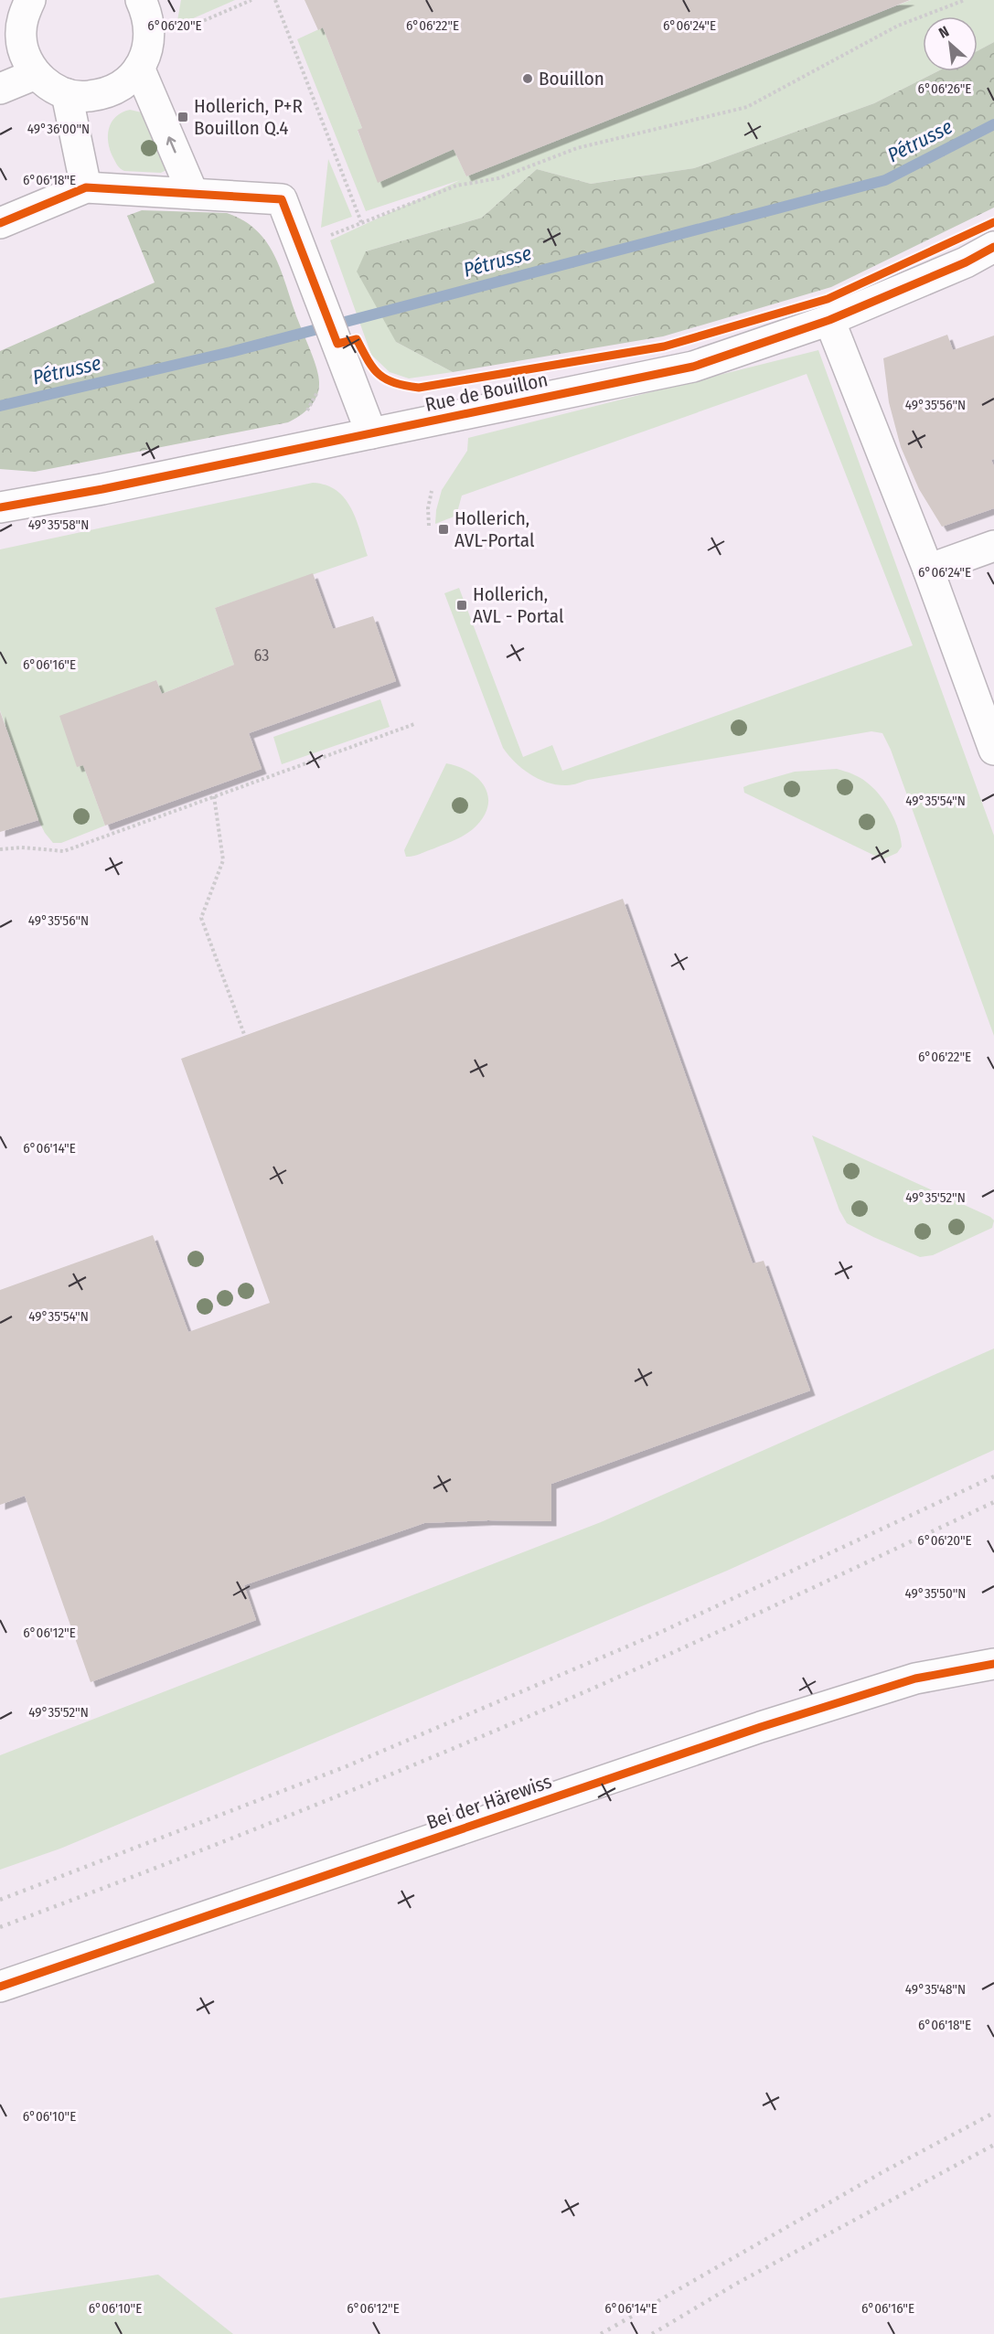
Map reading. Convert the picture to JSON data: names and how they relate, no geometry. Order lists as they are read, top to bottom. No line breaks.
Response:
{"streets":{"street":["Rue de Bouillon","Bei der Härewiss"]},"water":["Pétrusse"],"places":{"other":["Bouillon"],"transit":["Hollerich, P+R Bouillon Q.4","Hollerich, AVL-Portal","Hollerich, AVL - Portal"]},"house_numbers":["63"],"north":"top left","coordinates":["6°06'20\"E","6°06'22\"E","6°06'24\"E","6°06'26\"E","49°36'00\"N","6°06'18\"E","49°35'56\"N","49°35'58\"N","6°06'16\"E","49°35'54\"N","6°06'14\"E","49°35'52\"N","49°35'50\"N","6°06'12\"E","49°35'48\"N","6°06'10\"E"]}
